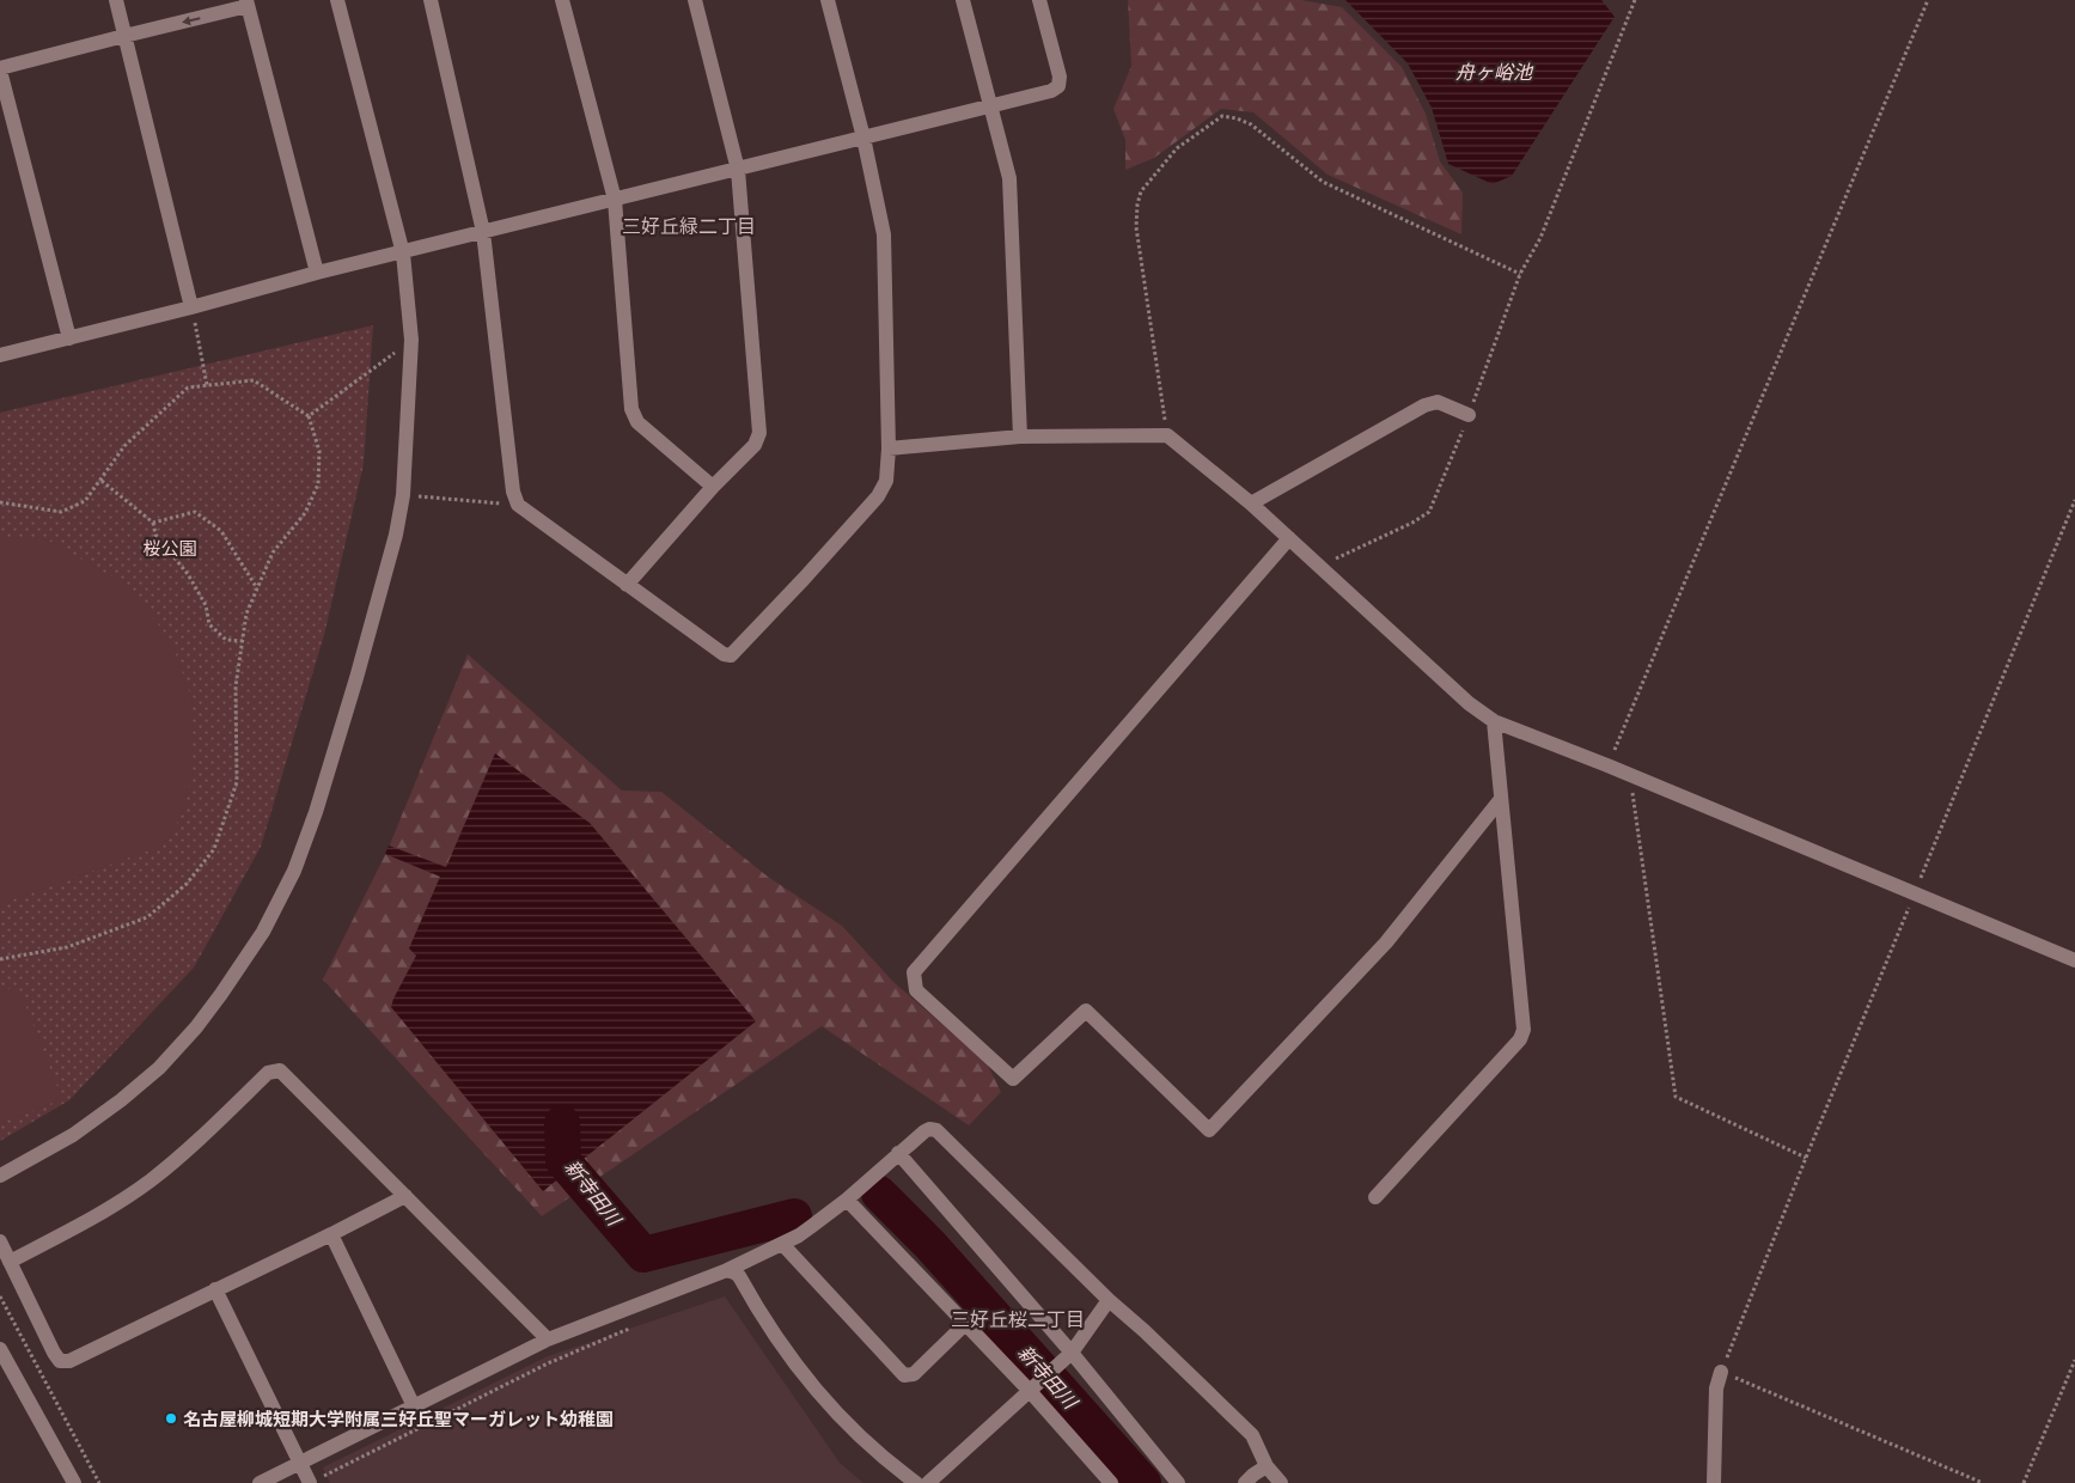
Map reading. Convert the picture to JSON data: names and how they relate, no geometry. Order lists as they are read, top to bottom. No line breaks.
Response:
{"districts":["三好丘緑二丁目","三好丘桜二丁目"],"water":["舟ヶ峪池","新寺田川"],"parks":["桜公園"],"places":["名古屋柳城短期大学附属三好丘聖マーガレット幼稚園"]}
